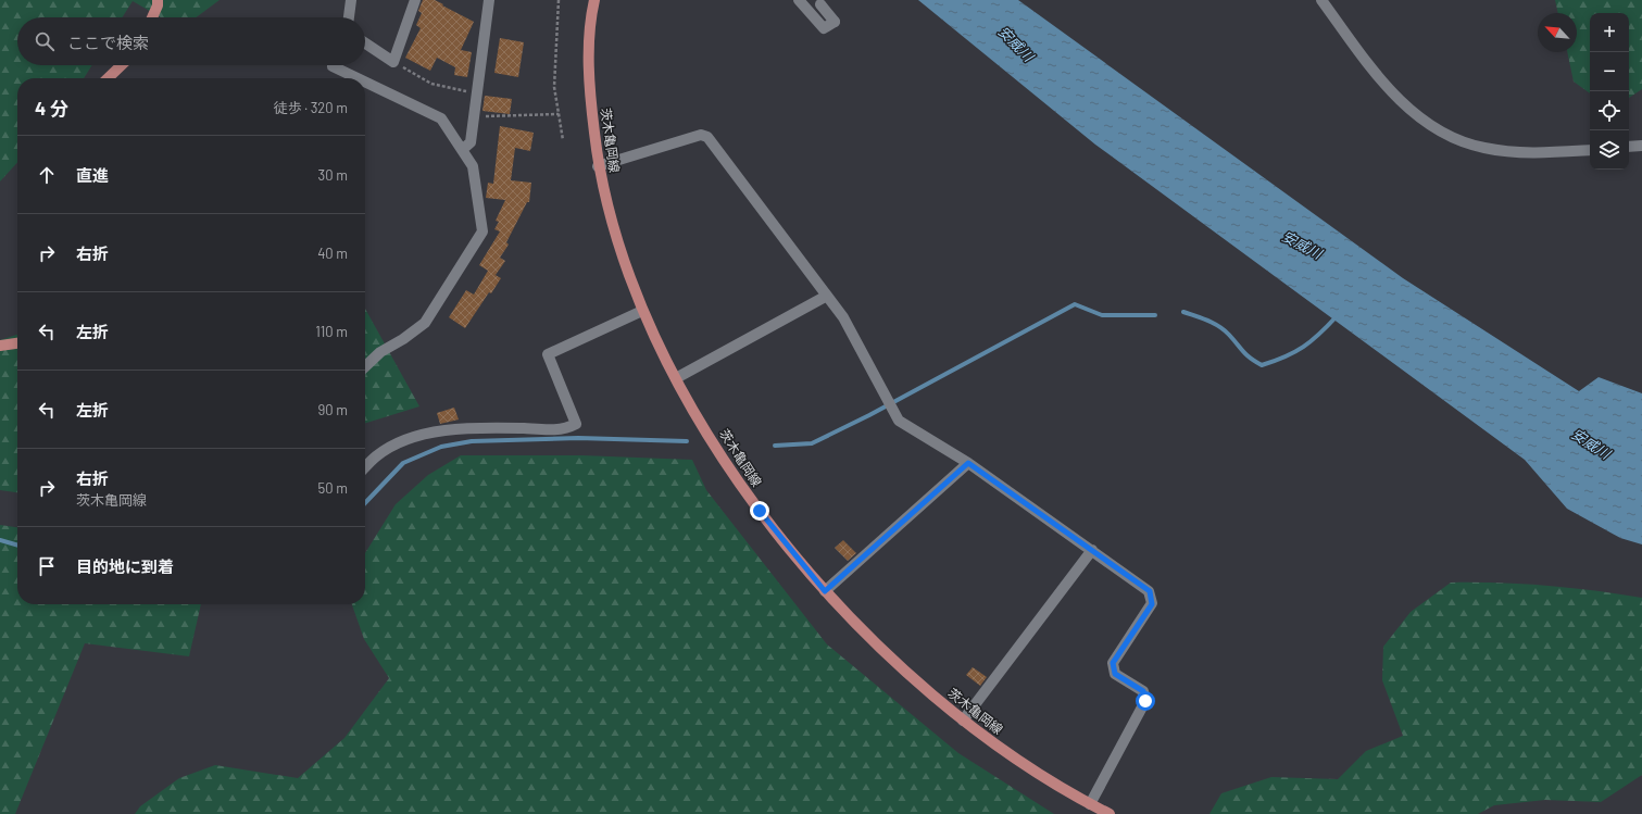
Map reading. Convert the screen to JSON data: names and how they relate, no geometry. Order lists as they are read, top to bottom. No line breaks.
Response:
{"streets":{"main road":["茨木亀岡線"]},"water":["安威川"],"north":"top left","page":{"map_buttons":["+","−"],"search":"ここで検索","heading":["4 分","徒歩 · 320 m"],"list":[["直進","30 m"],["右折","40 m"],["左折","110 m"],["左折","90 m"],["右折","茨木亀岡線","50 m"],"目的地に到着"]}}
